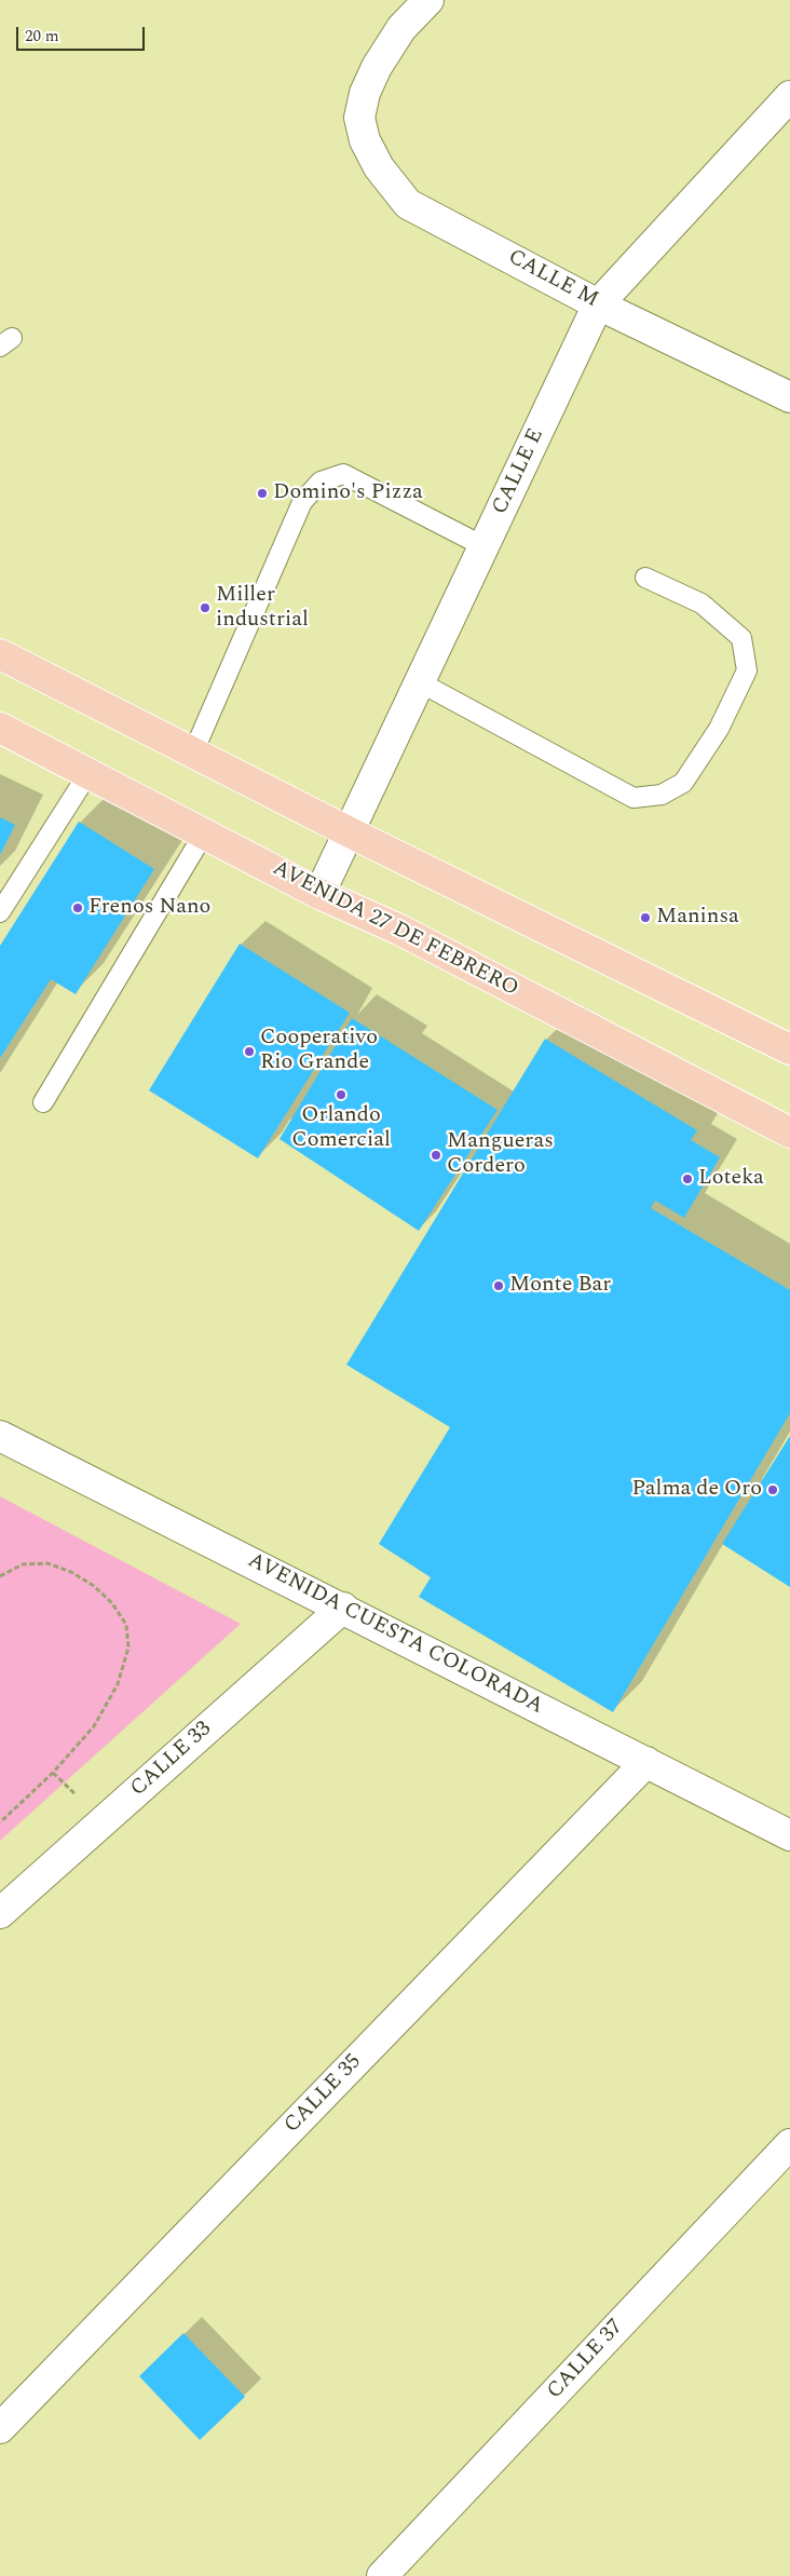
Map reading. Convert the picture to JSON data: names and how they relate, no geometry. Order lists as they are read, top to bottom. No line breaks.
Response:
{"streets":{"main road":["AVENIDA 27 DE FEBRERO"],"street":["CALLE M","CALLE E","AVENIDA CUESTA COLORADA","CALLE 33","CALLE 35","CALLE 37"]},"crossings":[["CALLE M","CALLE E"],["CALLE E","AVENIDA 27 DE FEBRERO"],["AVENIDA CUESTA COLORADA","CALLE 33"],["AVENIDA CUESTA COLORADA","CALLE 35"]],"places":["Domino's Pizza","Miller industrial","Frenos Nano","Maninsa","Cooperativo Rio Grande","Orlando Comercial","Mangueras Cordero","Loteka","Monte Bar","Palma de Oro"],"scale_bar":"20 m"}
